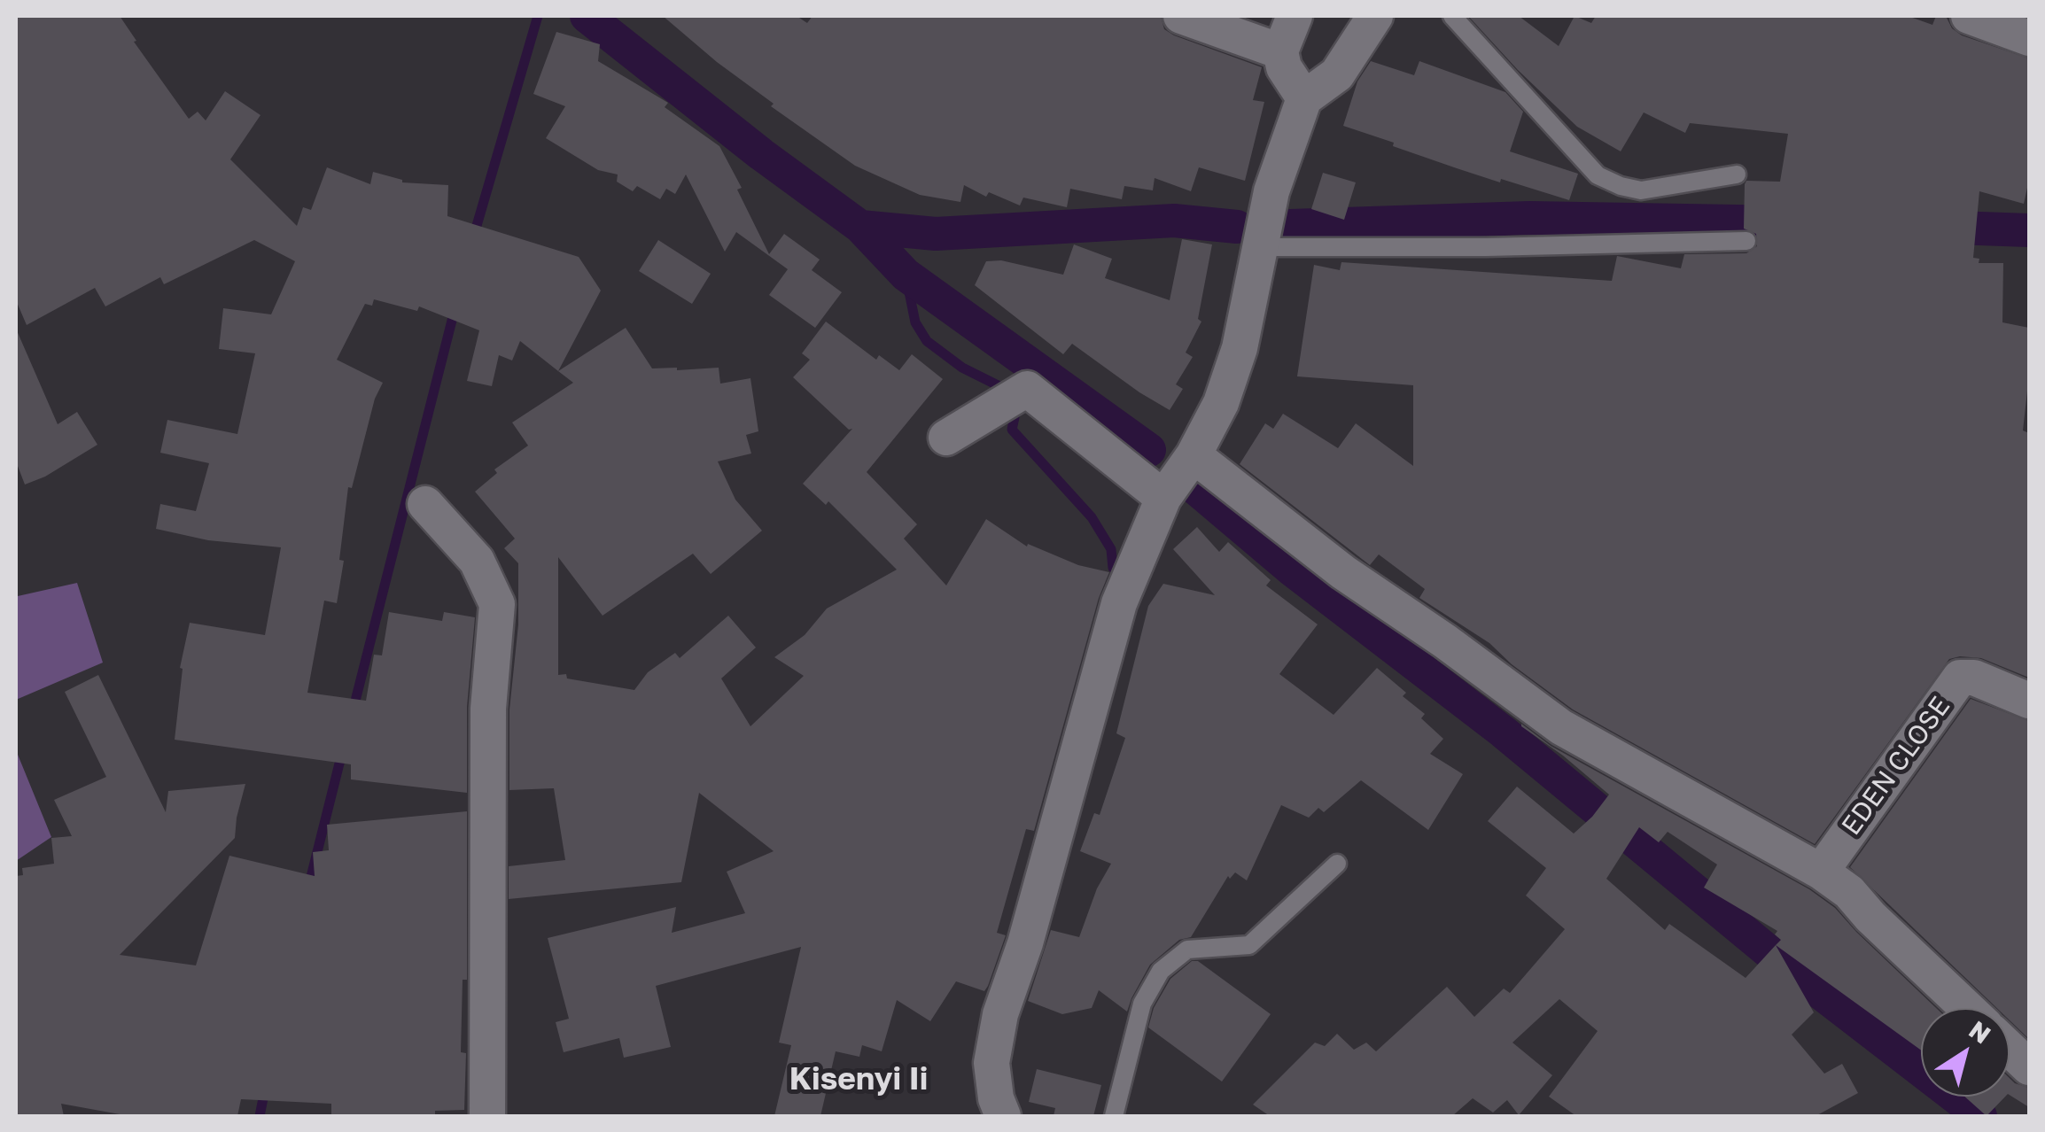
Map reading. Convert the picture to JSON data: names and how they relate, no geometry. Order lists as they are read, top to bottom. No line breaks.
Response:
{"streets":{"street":["EDEN CLOSE"]},"districts":["Kisenyi Ii"],"north":"top right"}
